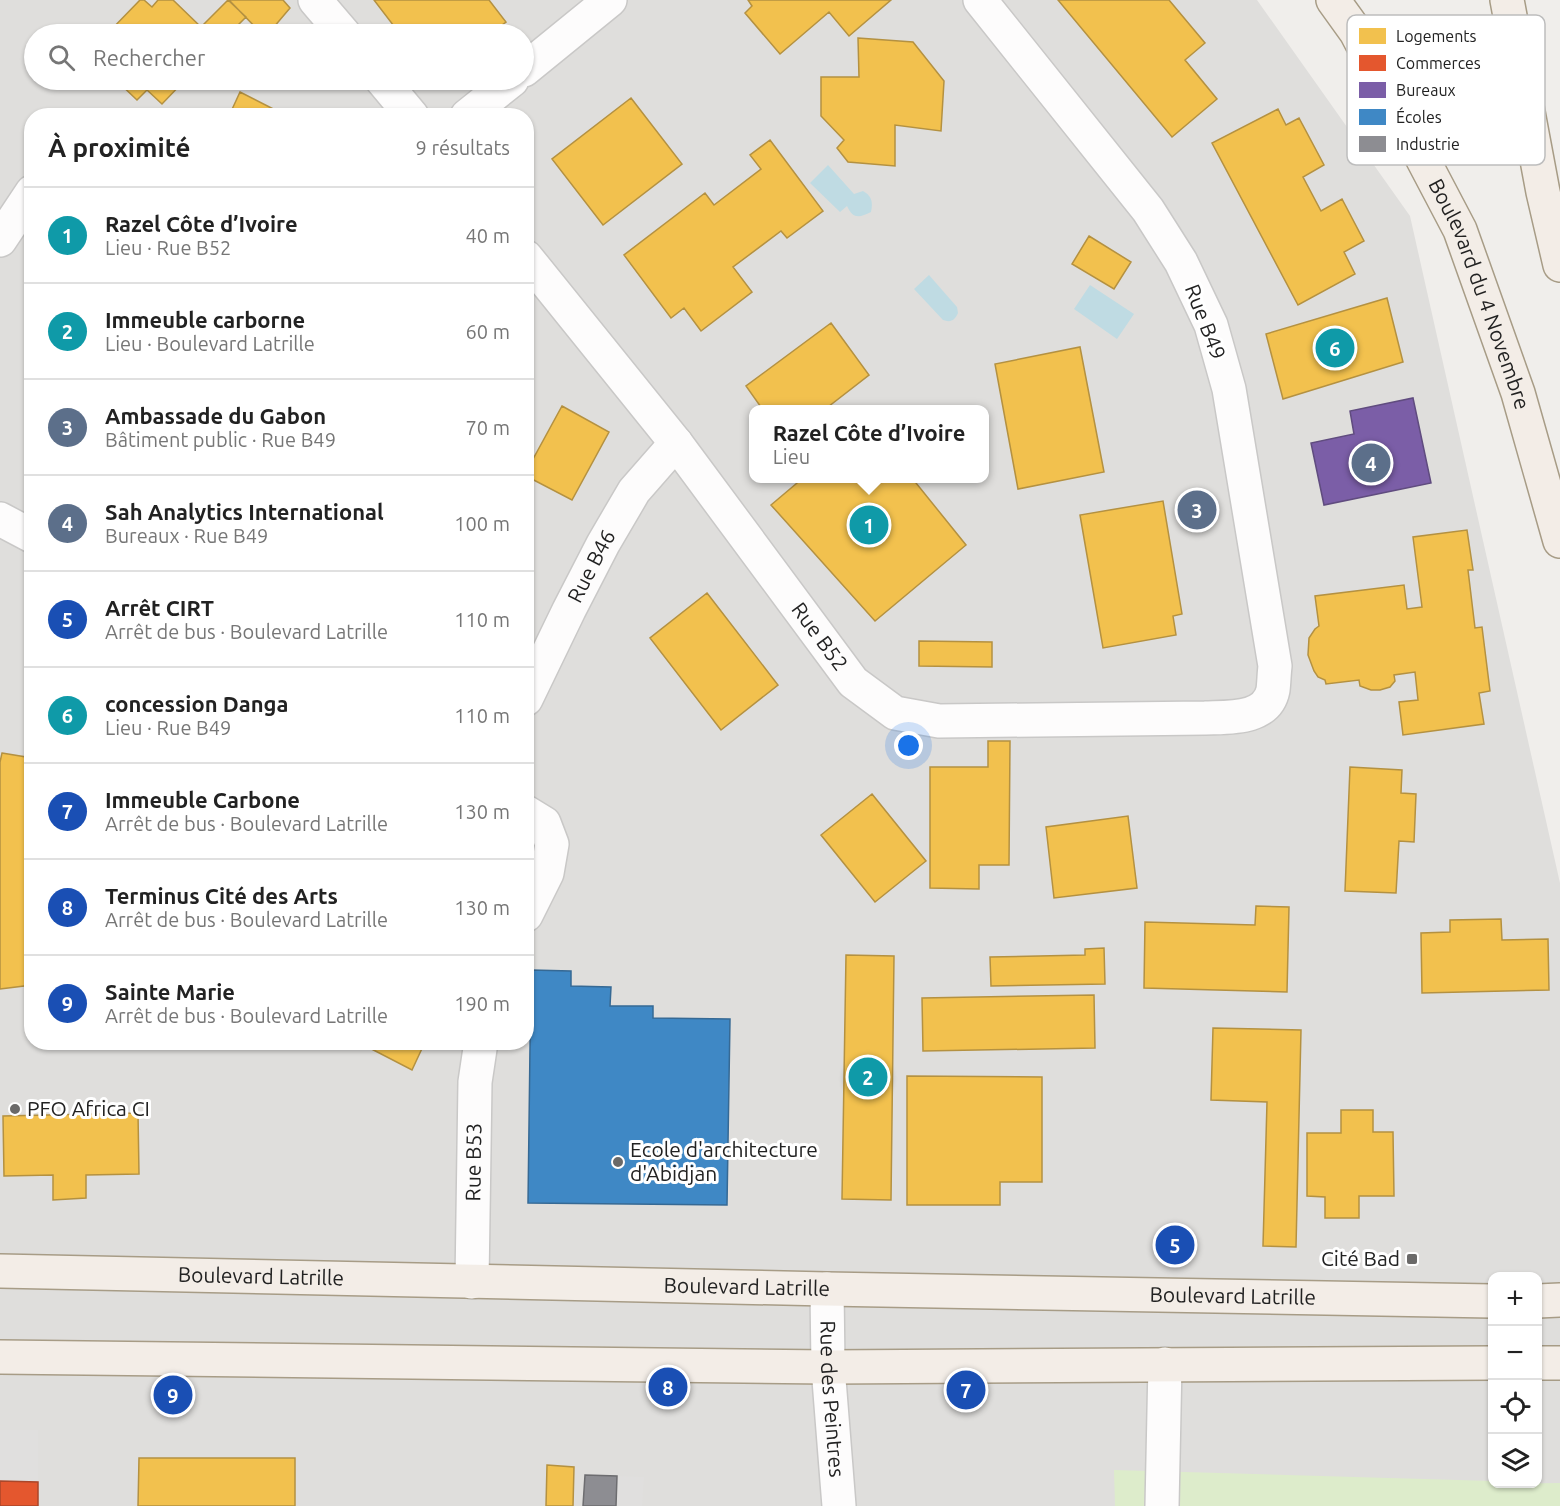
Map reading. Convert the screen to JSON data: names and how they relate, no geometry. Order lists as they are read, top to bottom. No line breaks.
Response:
{"streets":{"main road":["Boulevard du 4 Novembre","Boulevard Latrille"],"street":["Rue B49","Rue B46","Rue B52","Rue B53","Rue des Peintres"]},"crossings":[["Rue B49","Rue B52"],["Rue B46","Rue B52"],["Rue B53","Boulevard Latrille"],["Boulevard Latrille","Rue des Peintres"]],"places":{"other":["PFO Africa CI","Ecole d'architecture d'Abidjan"],"transit":["Cité Bad"]},"legend":["Logements","Commerces","Bureaux","Écoles","Industrie"],"page":{"search":"Rechercher","heading":["À proximité","9 résultats"],"list":[{"mark":"1","name":"Razel Côte d’Ivoire","note":"Lieu · Rue B52","value":"40 m"},{"mark":"2","name":"Immeuble carborne","note":"Lieu · Boulevard Latrille","value":"60 m"},{"mark":"3","name":"Ambassade du Gabon","note":"Bâtiment public · Rue B49","value":"70 m"},{"mark":"4","name":"Sah Analytics International","note":"Bureaux · Rue B49","value":"100 m"},{"mark":"5","name":"Arrêt CIRT","note":"Arrêt de bus · Boulevard Latrille","value":"110 m"},{"mark":"6","name":"concession Danga","note":"Lieu · Rue B49","value":"110 m"},{"mark":"7","name":"Immeuble Carbone","note":"Arrêt de bus · Boulevard Latrille","value":"130 m"},{"mark":"8","name":"Terminus Cité des Arts","note":"Arrêt de bus · Boulevard Latrille","value":"130 m"},{"mark":"9","name":"Sainte Marie","note":"Arrêt de bus · Boulevard Latrille","value":"190 m"}],"pins":["6","4","3","1","2","5","8","7","9"],"popup":["Razel Côte d’Ivoire","Lieu"],"map_buttons":["+","−"]}}
